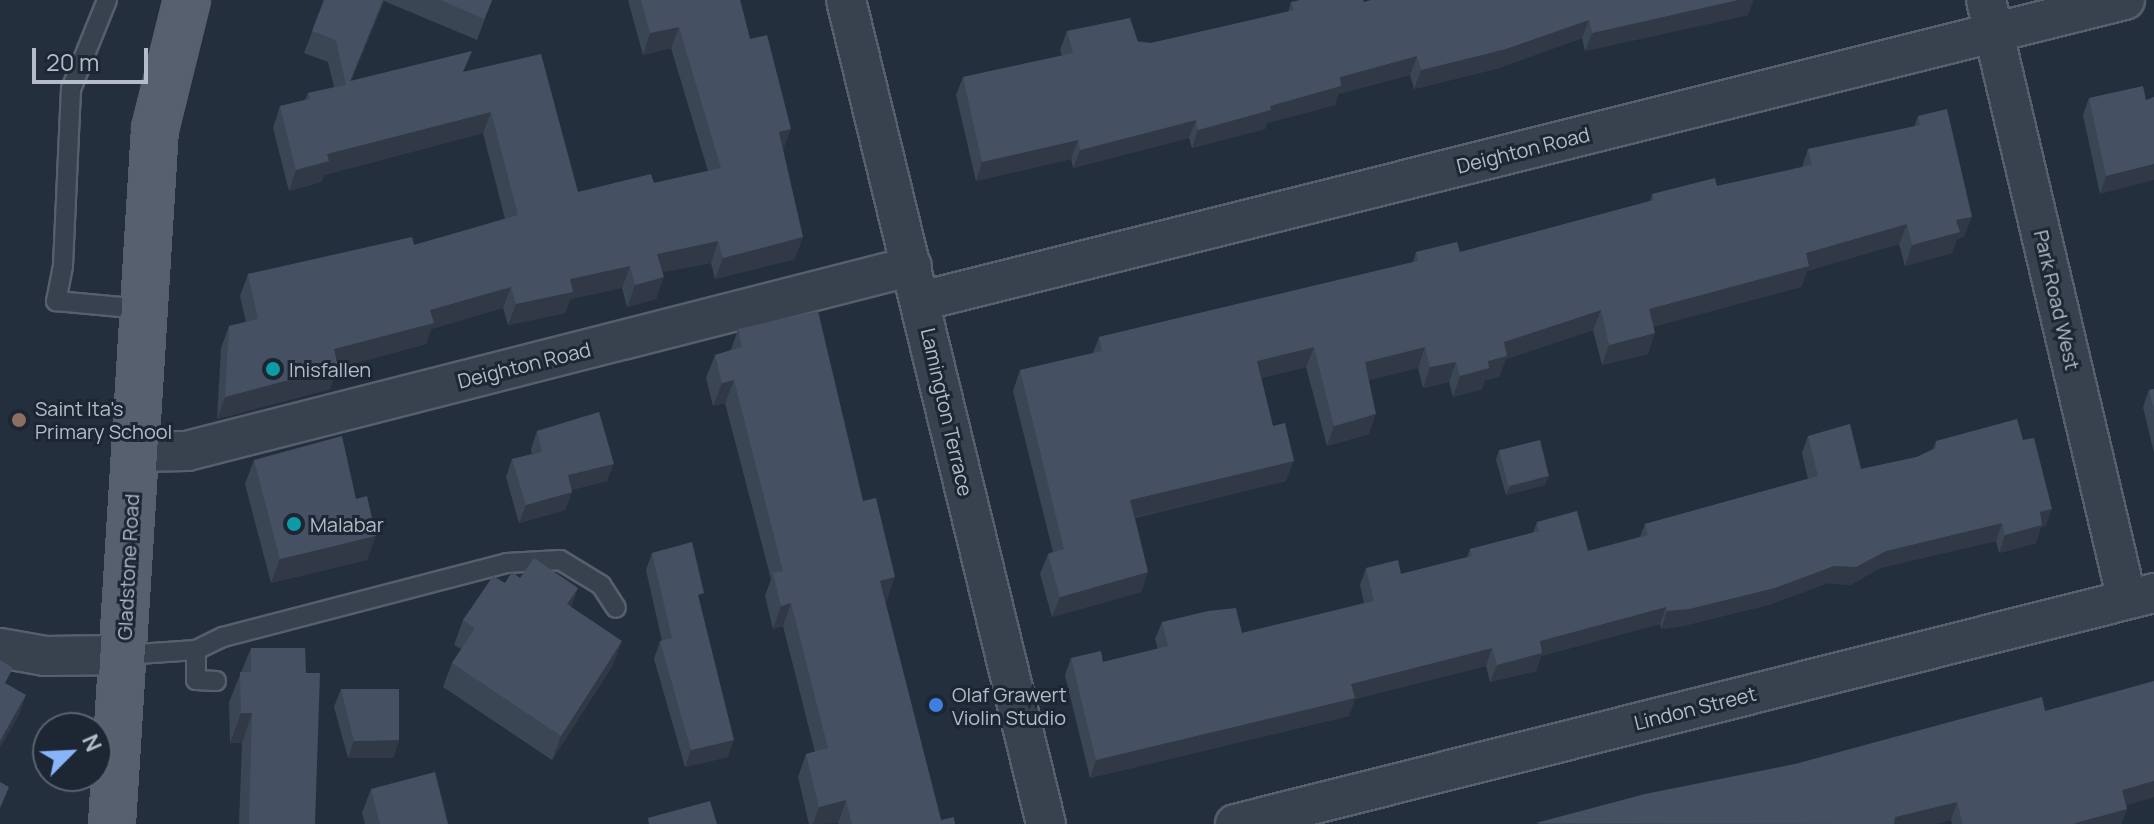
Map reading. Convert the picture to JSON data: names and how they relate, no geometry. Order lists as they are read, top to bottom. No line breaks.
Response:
{"streets":{"main road":["Gladstone Road"],"street":["Deighton Road","Park Road West","Lamington Terrace","Lindon Street"]},"crossings":[["Deighton Road","Park Road West"],["Deighton Road","Lamington Terrace"],["Deighton Road","Gladstone Road"],["Park Road West","Lindon Street"]],"places":["Inisfallen","Saint Ita's Primary School","Malabar","Olaf Grawert Violin Studio"],"scale_bar":"20 m","north":"top right"}
